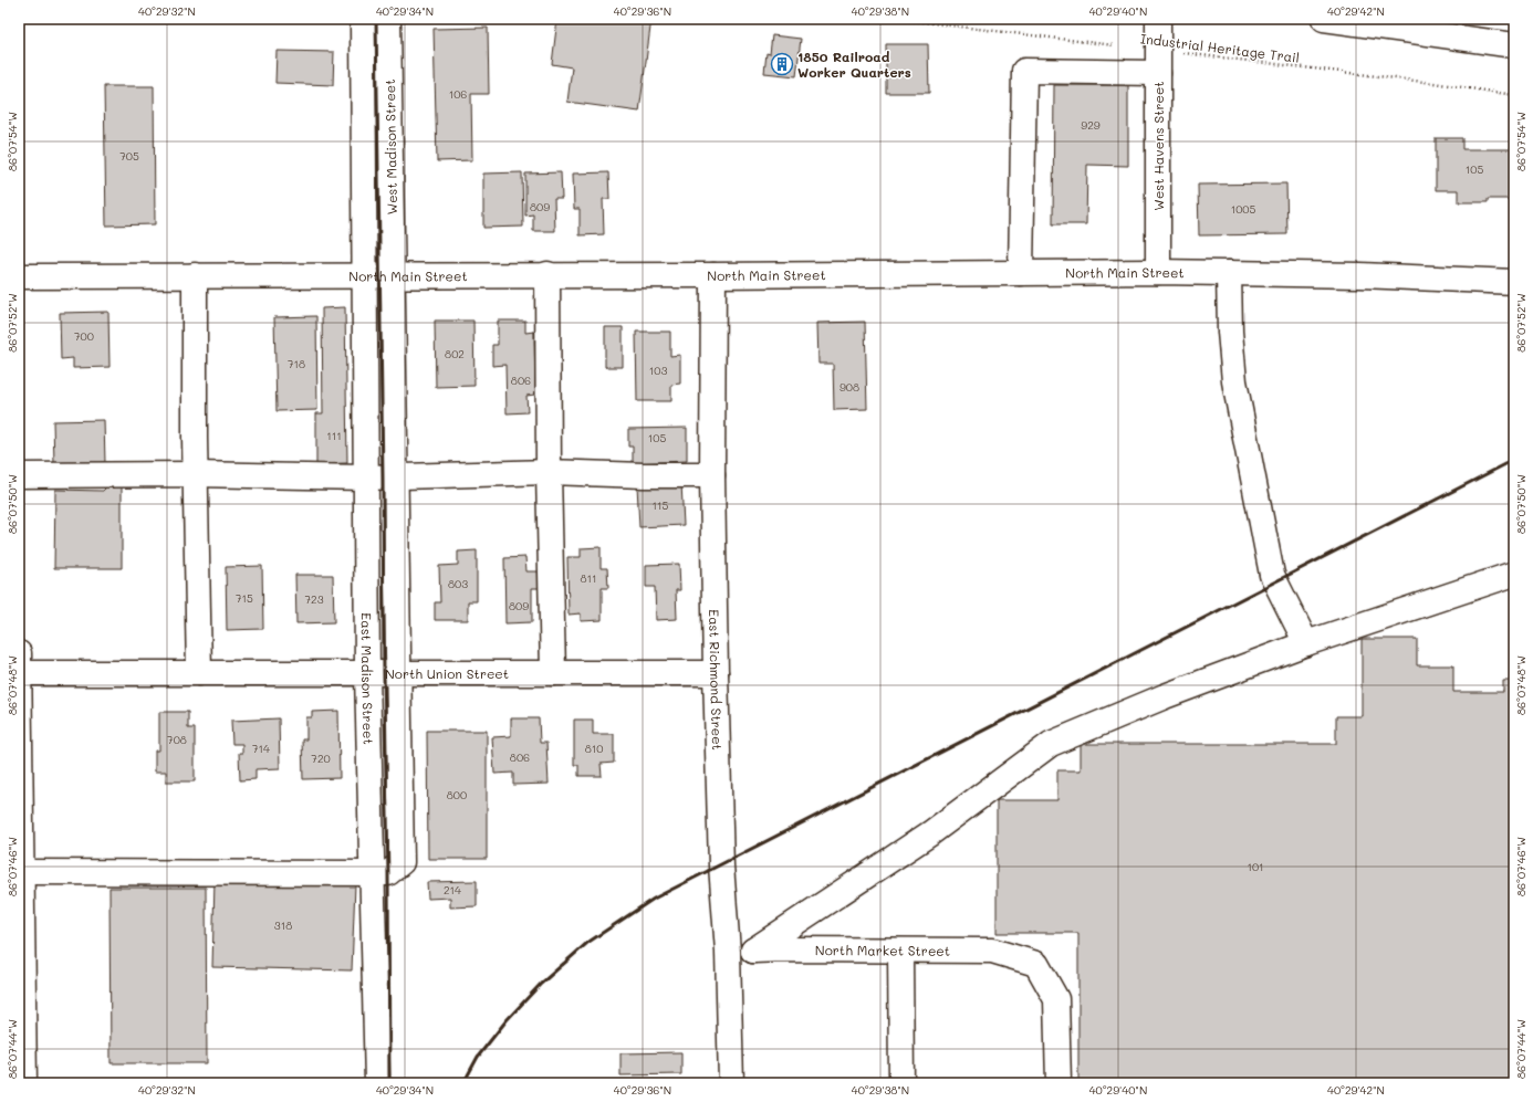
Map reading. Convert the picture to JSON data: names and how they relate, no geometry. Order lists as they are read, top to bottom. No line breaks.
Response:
{"streets":{"street":["West Havens Street","West Madison Street","North Main Street","North Union Street","East Madison Street","East Richmond Street","North Market Street"],"path":["Industrial Heritage Trail"]},"crossings":[["Industrial Heritage Trail","West Havens Street"],["West Havens Street","North Main Street"],["West Madison Street","North Main Street"],["West Madison Street","East Madison Street"],["North Main Street","East Madison Street"],["North Main Street","East Richmond Street"],["North Union Street","East Madison Street"],["North Union Street","East Richmond Street"],["East Richmond Street","North Market Street"]],"places":{"building":["1850 Railroad Worker Quarters"]},"house_numbers":["106","929","705","105","809","1005","700","802","718","103","806","908","111","105","115","811","803","715","723","809","708","714","810","806","720","800","101","214","318"],"coordinates":["40°29'32\"N","40°29'34\"N","40°29'36\"N","40°29'38\"N","40°29'40\"N","40°29'42\"N","86°07'54\"W","86°07'52\"W","86°07'50\"W","86°07'48\"W","86°07'46\"W","86°07'44\"W"]}
